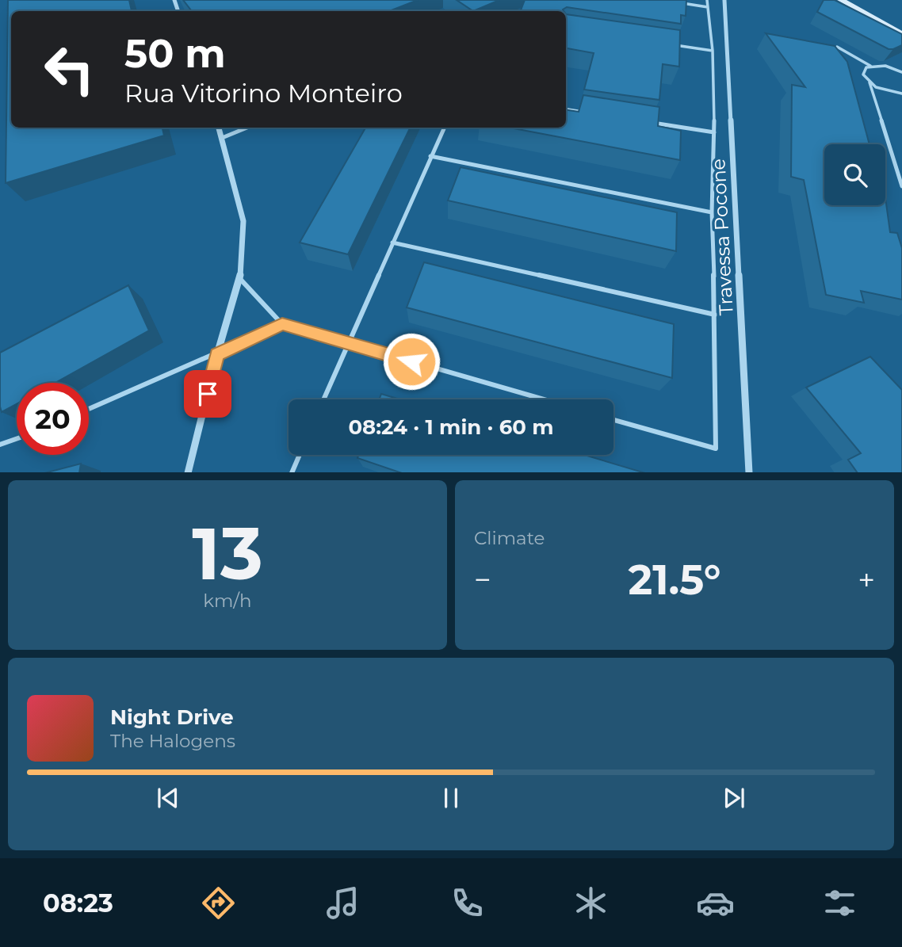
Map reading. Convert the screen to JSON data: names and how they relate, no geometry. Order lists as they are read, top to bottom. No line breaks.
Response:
{"streets":{"street":["Travessa Pocone"]},"page":{"turn":["50 m","Rua Vitorino Monteiro"],"limit":"20","trip":"08:24 · 1 min · 60 m","tile":[["13","km/h"],"Climate"],"heat":["−","21.5°","+"],"song":["Night Drive","The Halogens"],"tabs":"08:23"}}
